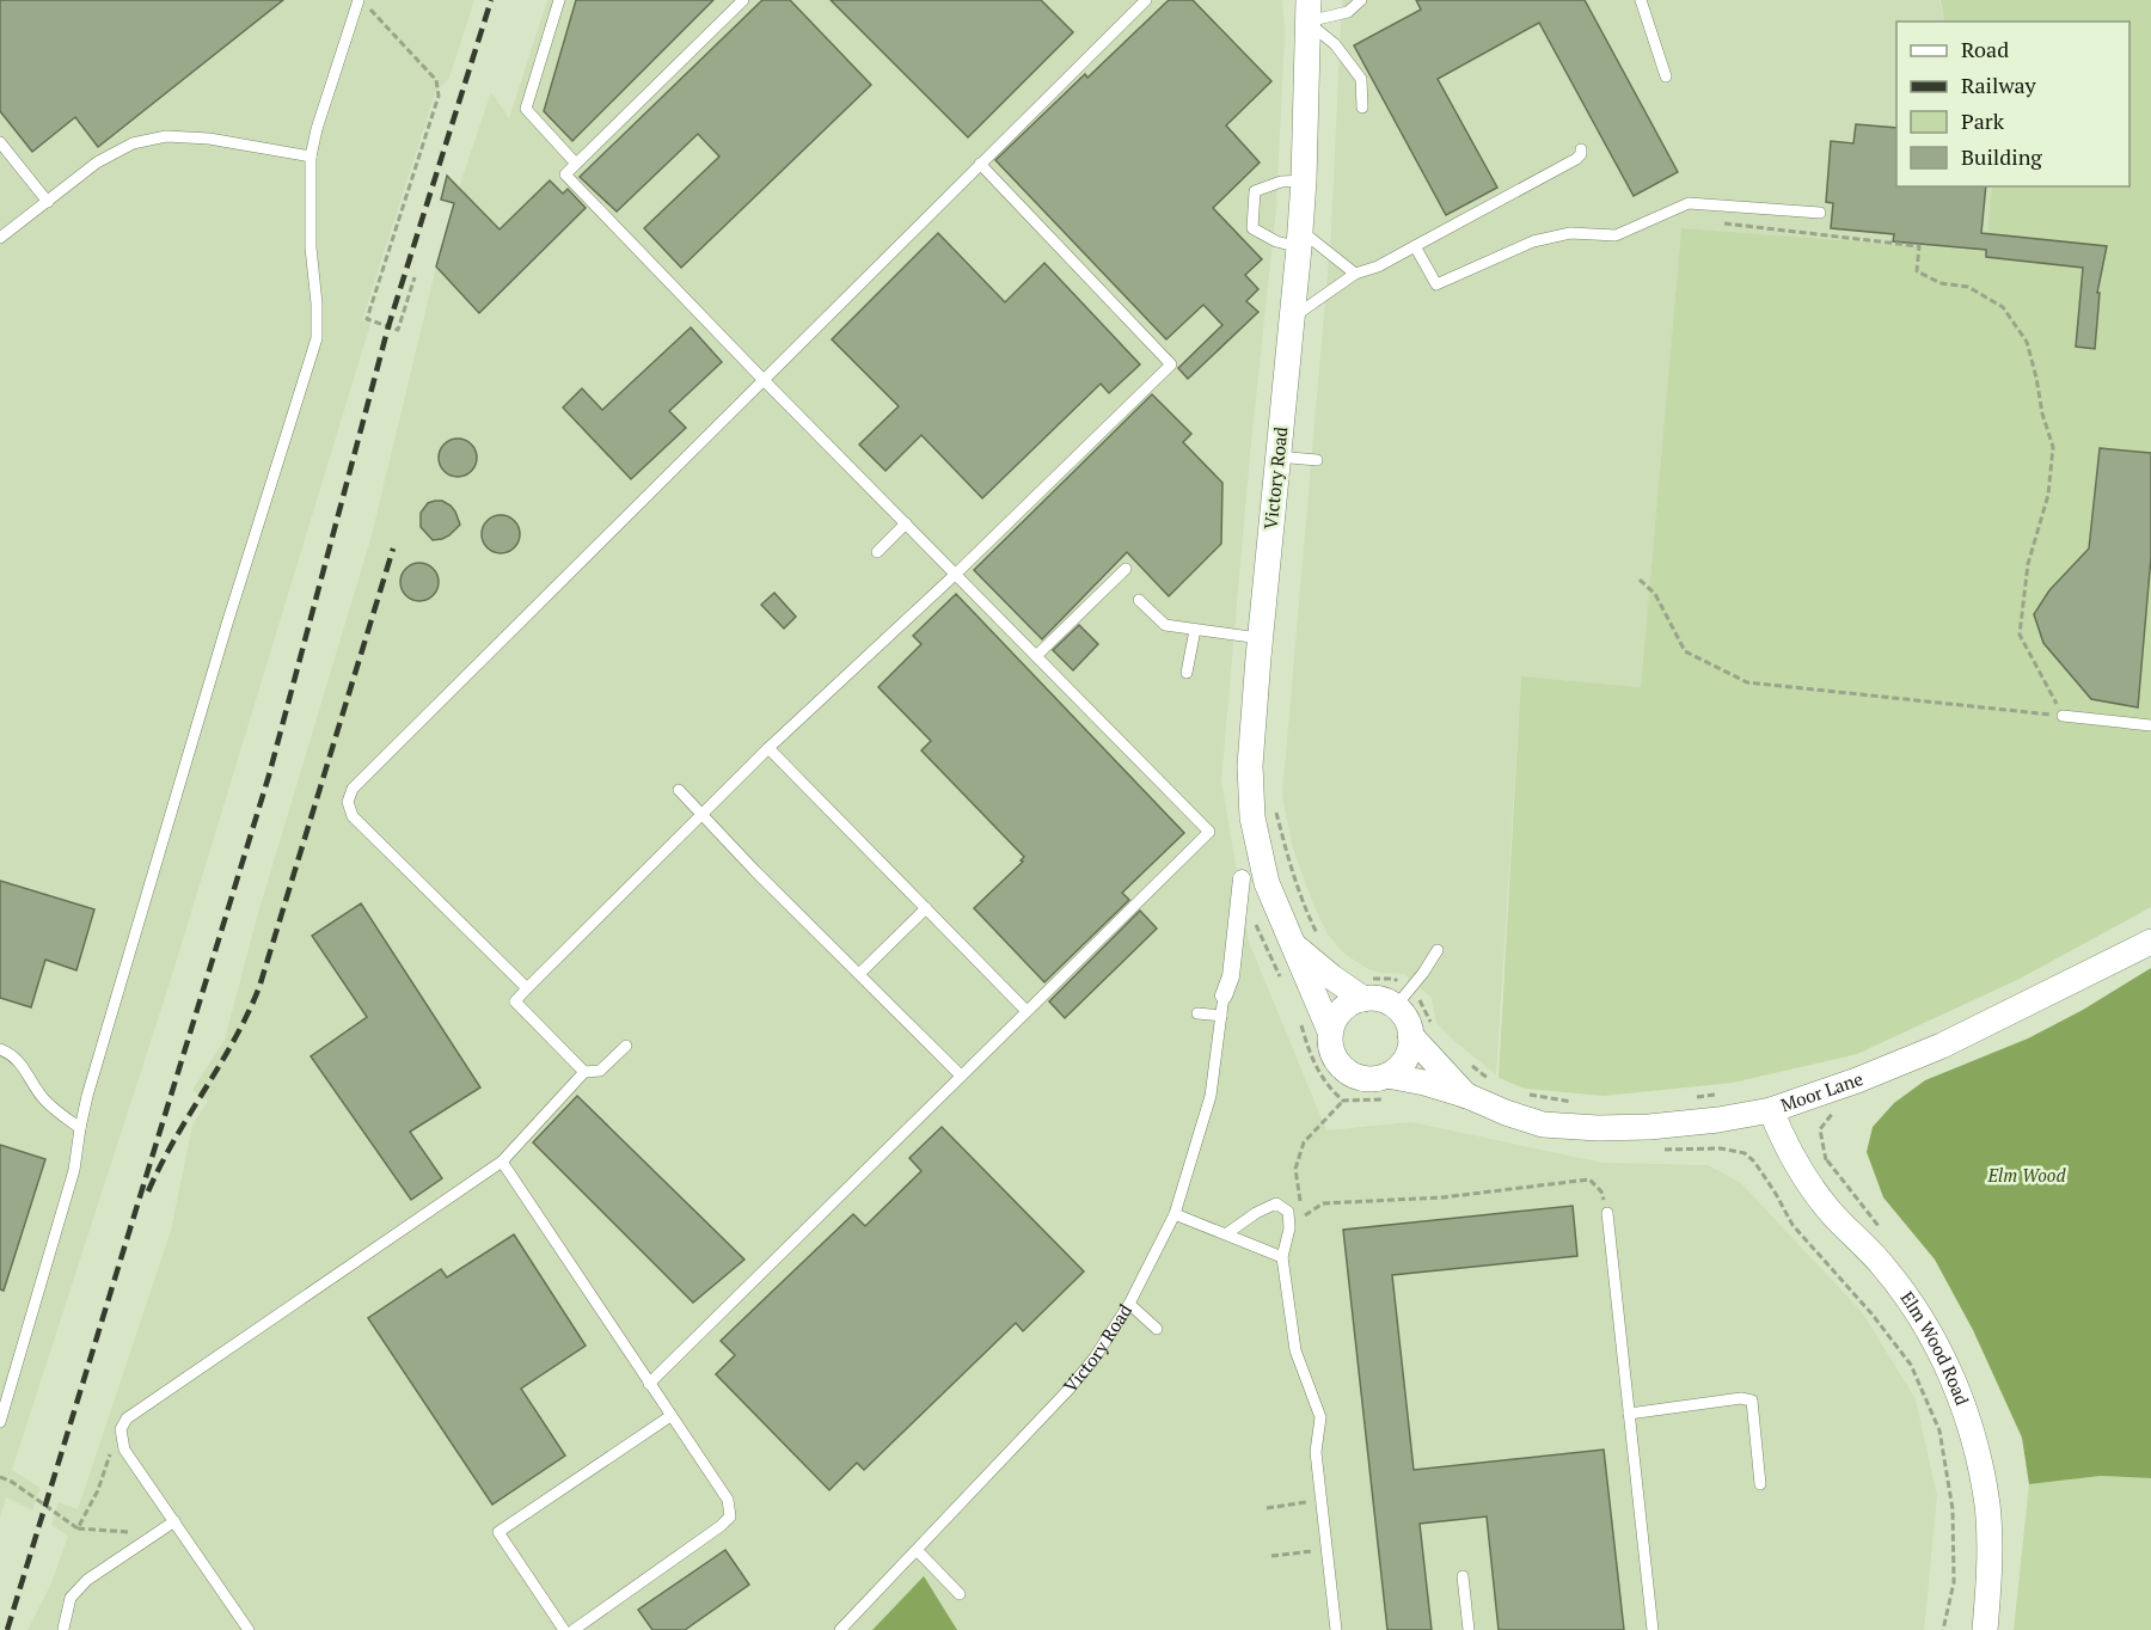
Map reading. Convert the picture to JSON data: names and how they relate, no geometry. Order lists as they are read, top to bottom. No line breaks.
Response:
{"streets":{"street":["Victory Road","Moor Lane","Elm Wood Road"]},"crossings":[["Victory Road","Moor Lane"],["Moor Lane","Elm Wood Road"]],"parks":["Elm Wood"],"legend":["Road","Railway","Park","Building"]}
